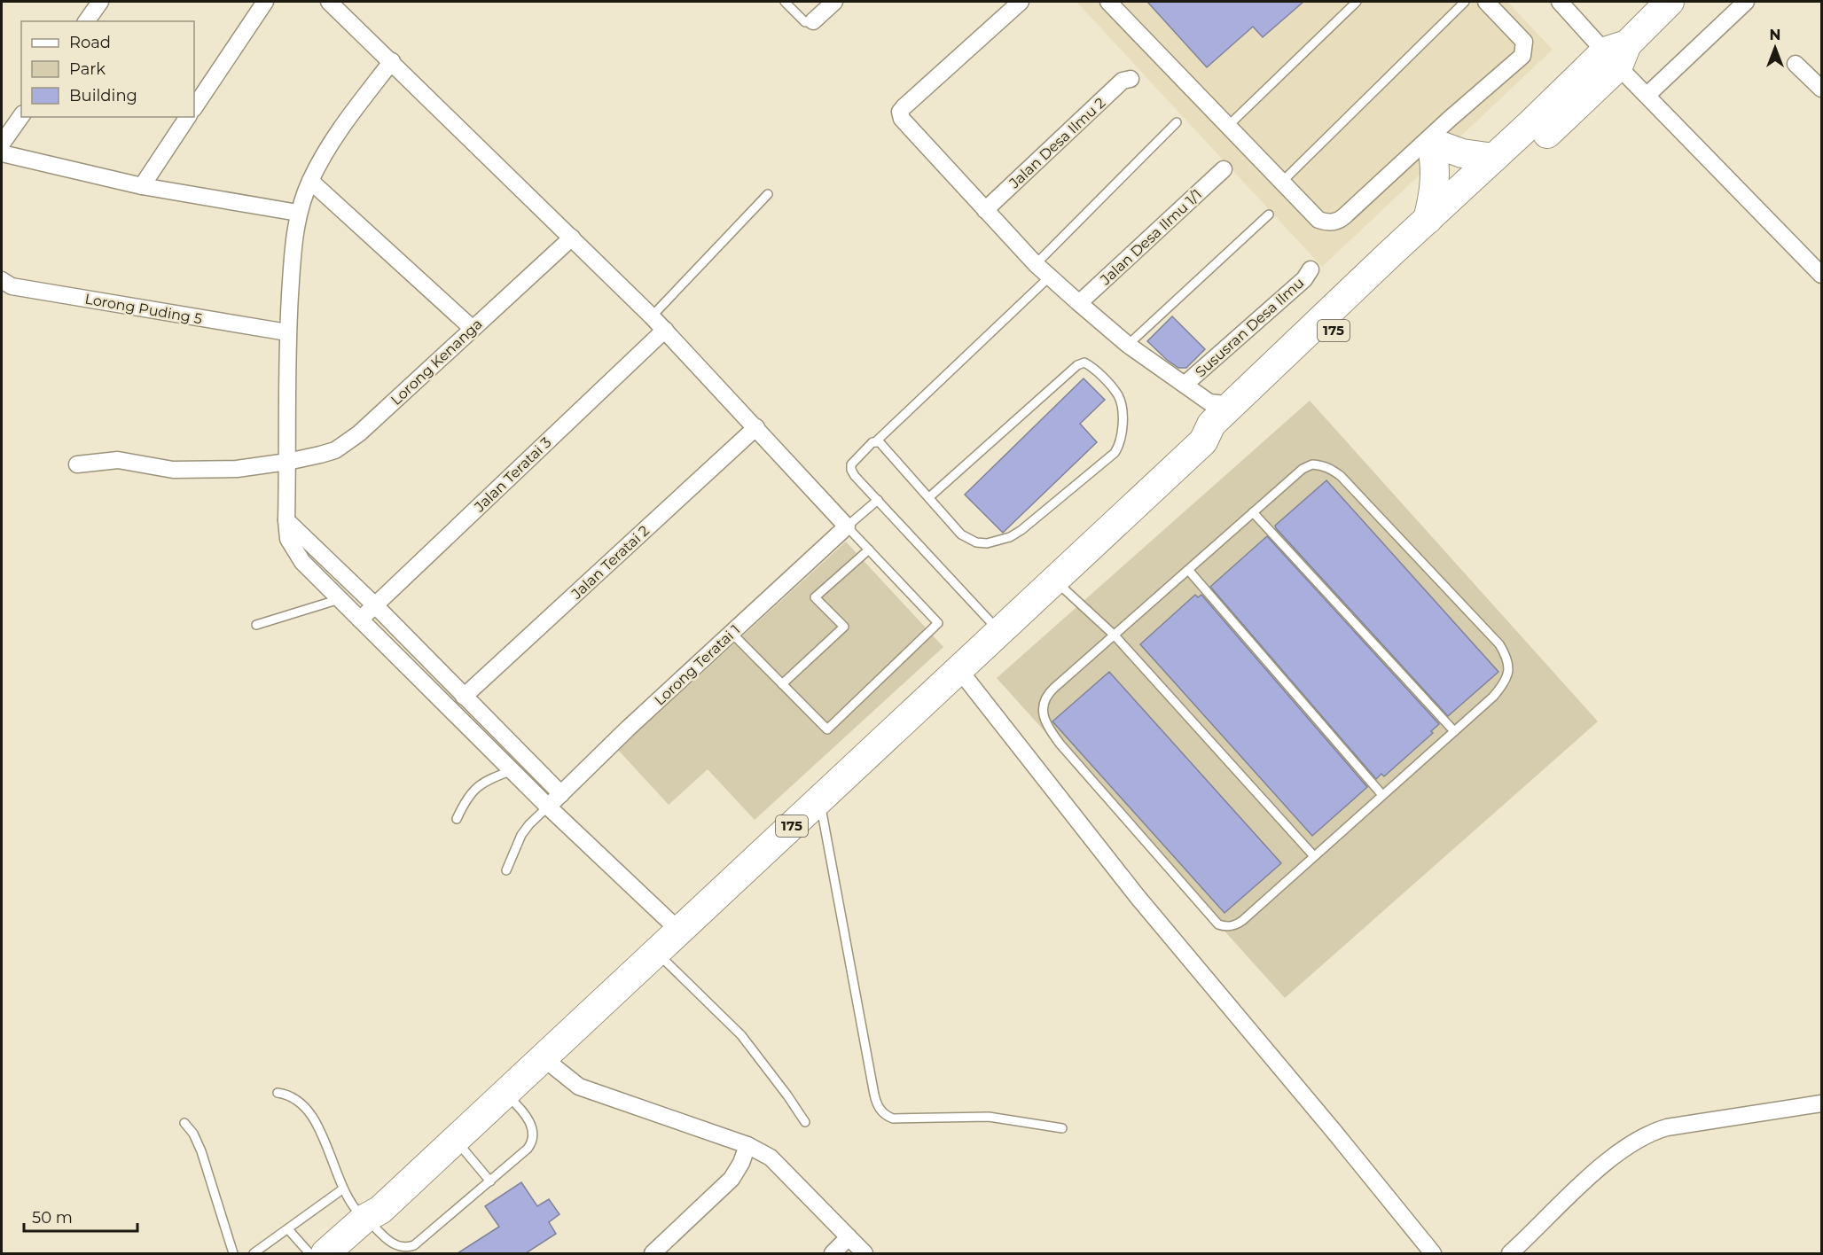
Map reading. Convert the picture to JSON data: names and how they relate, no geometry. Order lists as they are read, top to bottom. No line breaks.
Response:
{"streets":{"highway":["175"],"street":["Jalan Desa Ilmu 2","Jalan Desa Ilmu 1/1","Lorong Puding 5","Sususran Desa Ilmu","Lorong Kenanga","Jalan Teratai 3","Jalan Teratai 2","Lorong Teratai 1"]},"legend":["Road","Park","Building"],"scale_bar":"50 m","north":"top"}
